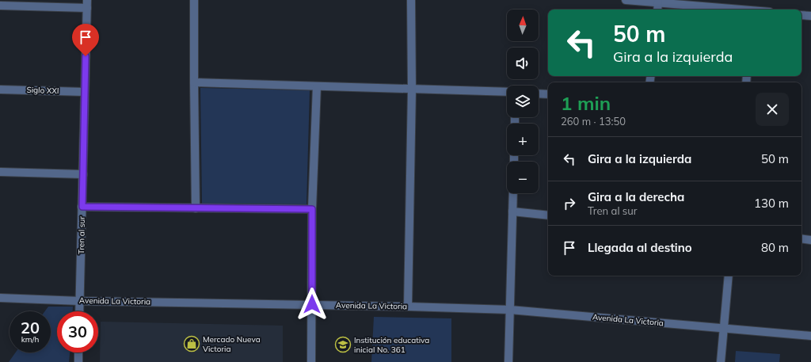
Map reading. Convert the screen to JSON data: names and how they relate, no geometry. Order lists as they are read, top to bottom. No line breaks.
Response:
{"streets":{"street":["Siglo XXI","Tren al sur","Avenida La Victoria"]},"crossings":[["Siglo XXI","Tren al sur"],["Tren al sur","Avenida La Victoria"]],"places":{"shop":["Mercado Nueva Victoria"],"school or university":["Institución educativa inicial No. 361"]},"north":"top","page":{"map_buttons":["+","−"],"turn":["50 m","Gira a la izquierda"],"heading":["1 min","260 m · 13:50"],"list":[{"name":"Gira a la izquierda","value":"50 m"},{"name":"Gira a la derecha","note":"Tren al sur","value":"130 m"},{"name":"Llegada al destino","value":"80 m"}],"speed":"20 km/h","limit":"30"}}
